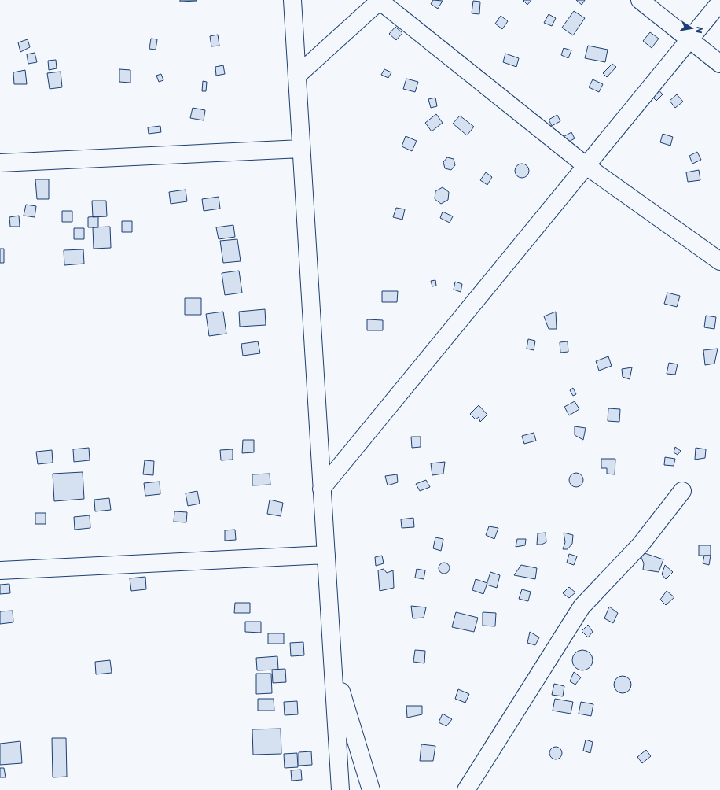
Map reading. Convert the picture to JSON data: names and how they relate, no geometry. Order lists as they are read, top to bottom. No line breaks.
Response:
{"north":"right"}
